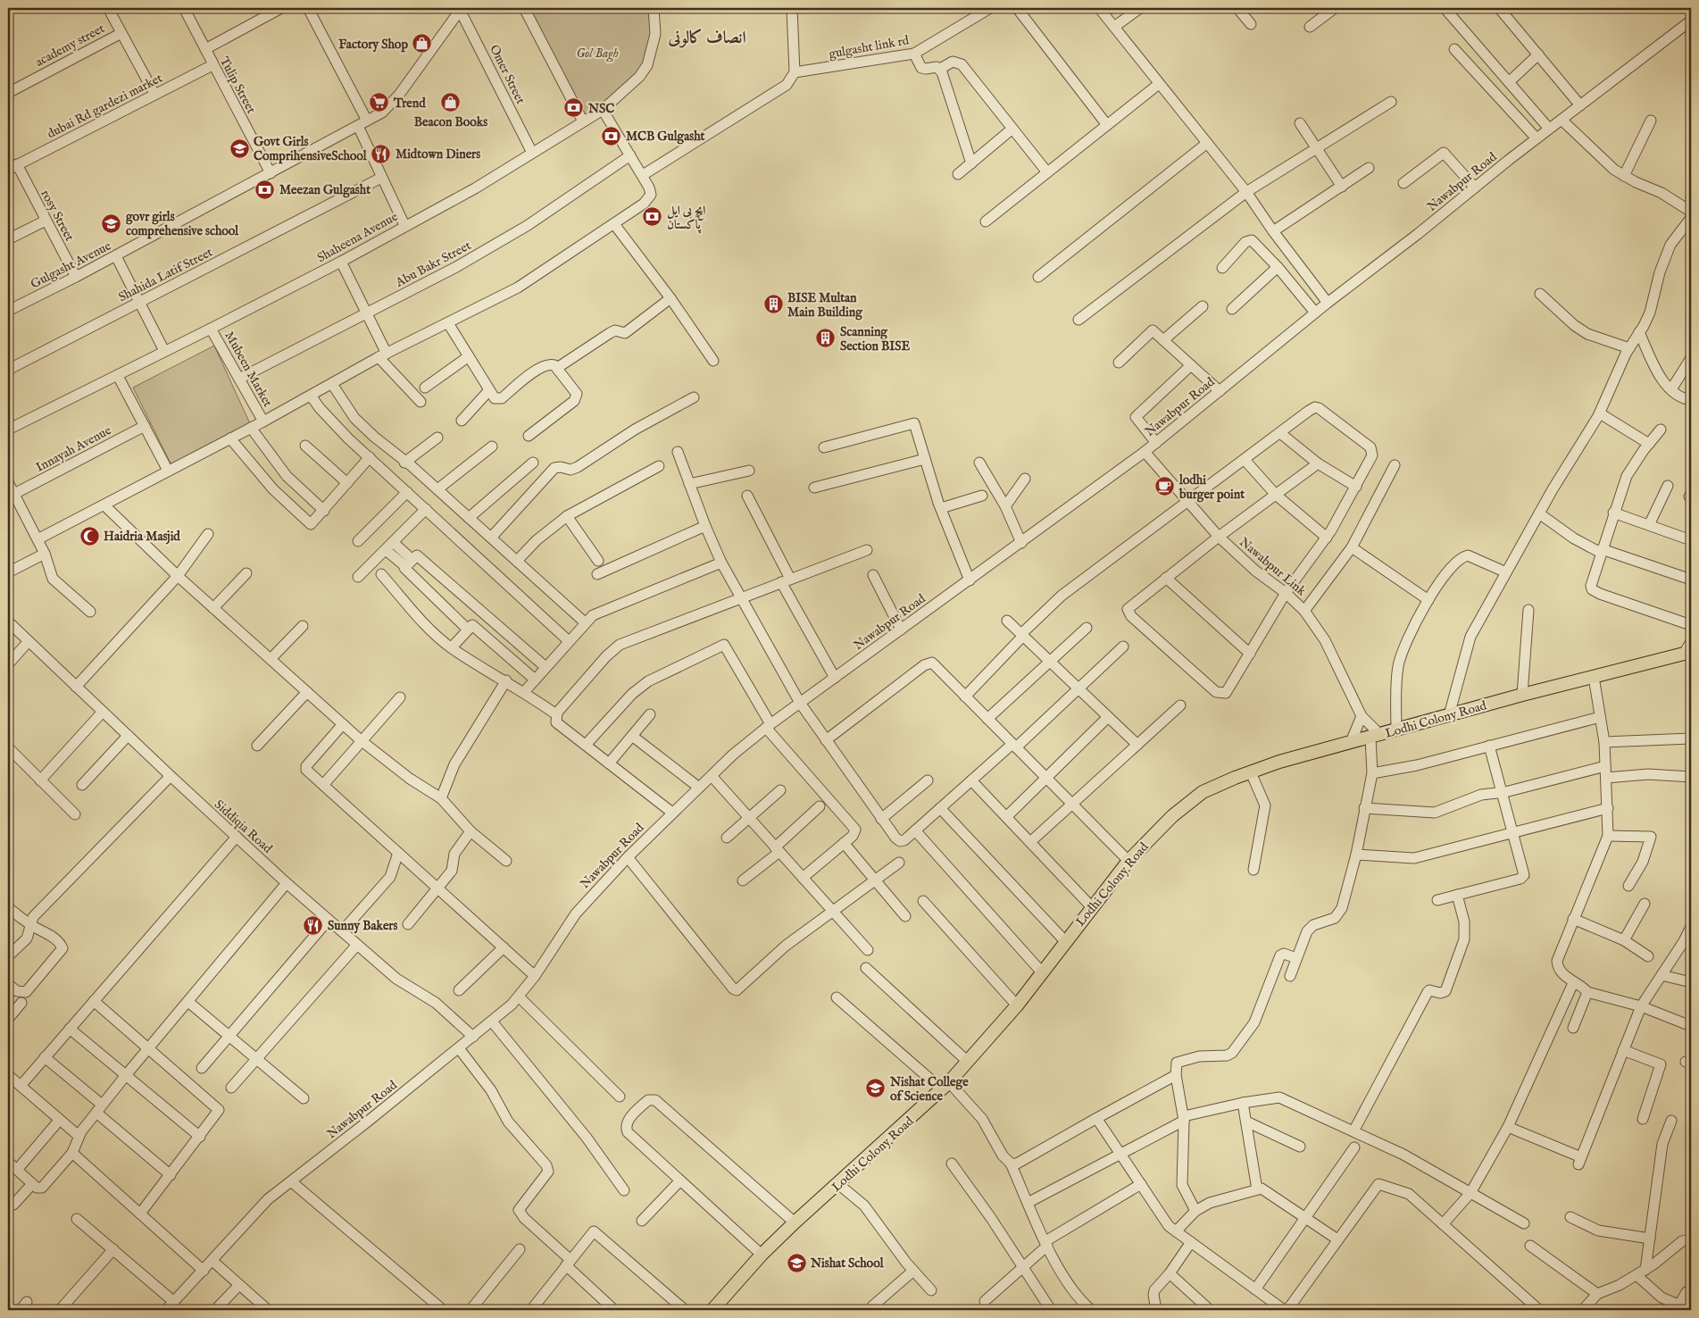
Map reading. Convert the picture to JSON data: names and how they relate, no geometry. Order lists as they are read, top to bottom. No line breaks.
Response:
{"streets":{"main road":["Lodhi Colony Road"],"street":["academy street","gulgasht link rd","Omer Street","Tulip Street","dubai Rd gardezi market","Nawabpur Road","rosy Street","Shaheena Avenue","Abu Bakr Street","Gulgasht Avenue","Shahida Latif Street","Mubeen Market","Innayah Avenue","Nawabpur Link","Siddiqia Road"]},"crossings":[["Omer Street","Shaheena Avenue"],["Omer Street","Gulgasht Avenue"],["Tulip Street","dubai Rd gardezi market"],["Tulip Street","Gulgasht Avenue"],["dubai Rd gardezi market","rosy Street"],["Nawabpur Road","Nawabpur Link"],["Nawabpur Road","Siddiqia Road"],["rosy Street","Gulgasht Avenue"],["Shaheena Avenue","Mubeen Market"],["Abu Bakr Street","Mubeen Market"],["Nawabpur Link","Lodhi Colony Road"]],"districts":["انصاف کالونی"],"parks":["Gol Bagh"],"places":{"shop":["Factory Shop","Beacon Books"],"supermarket":["Trend"],"bank":["NSC","MCB Gulgasht","Meezan Gulgasht","ایچ بی ایل پاکستان"],"school or university":["Govt Girls ComprihensiveSchool","govr girls comprehensive school","Nishat College of Science","Nishat School"],"restaurant":["Midtown Diners","Sunny Bakers"],"building":["BISE Multan Main Building","Scanning Section BISE"],"cafe":["lodhi burger point"],"mosque":["Haidria Masjid"]}}
